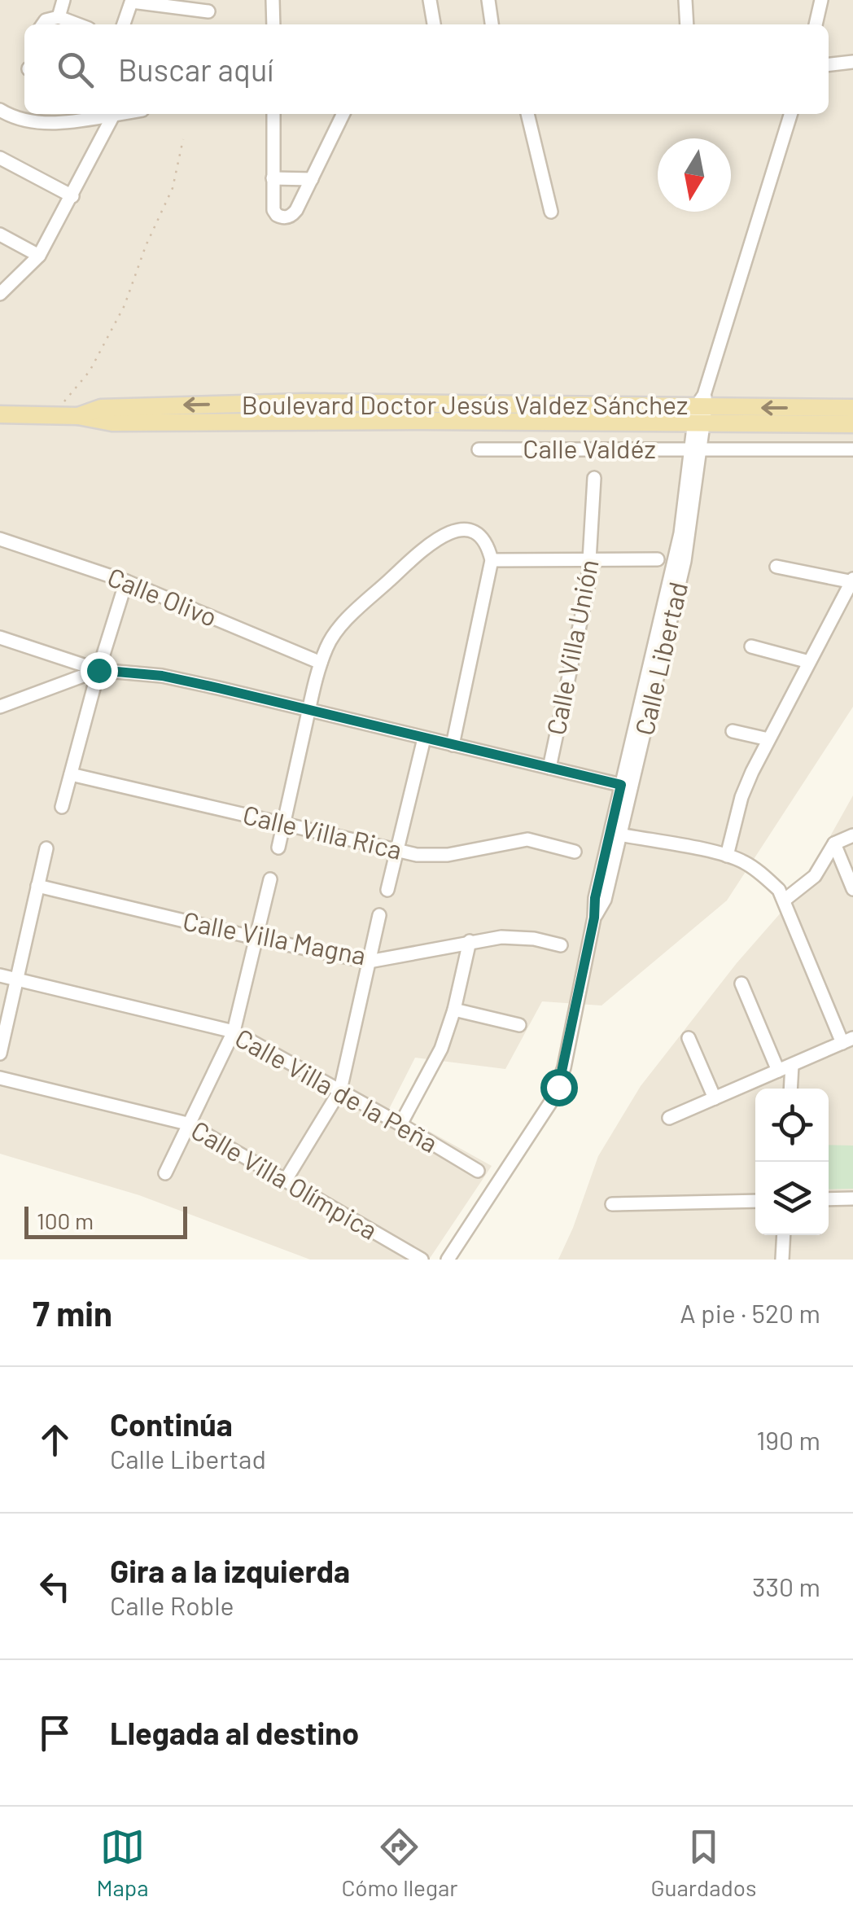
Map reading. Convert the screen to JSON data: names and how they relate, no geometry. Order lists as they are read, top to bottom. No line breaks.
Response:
{"streets":{"main road":["Boulevard Doctor Jesús Valdez Sánchez"],"street":["Calle Valdéz","Calle Olivo","Calle Villa Unión","Calle Libertad","Calle Villa Rica","Calle Villa Magna","Calle Villa de la Peña","Calle Villa Olímpica"]},"crossings":[["Boulevard Doctor Jesús Valdez Sánchez","Calle Libertad"],["Calle Valdéz","Calle Libertad"]],"scale_bar":"100 m","north":"bottom","page":{"search":"Buscar aquí","scale":"100 m","heading":["7 min","A pie · 520 m"],"list":[["Continúa","Calle Libertad","190 m"],["Gira a la izquierda","Calle Roble","330 m"],"Llegada al destino"],"nav":["Mapa","Cómo llegar","Guardados"]}}
